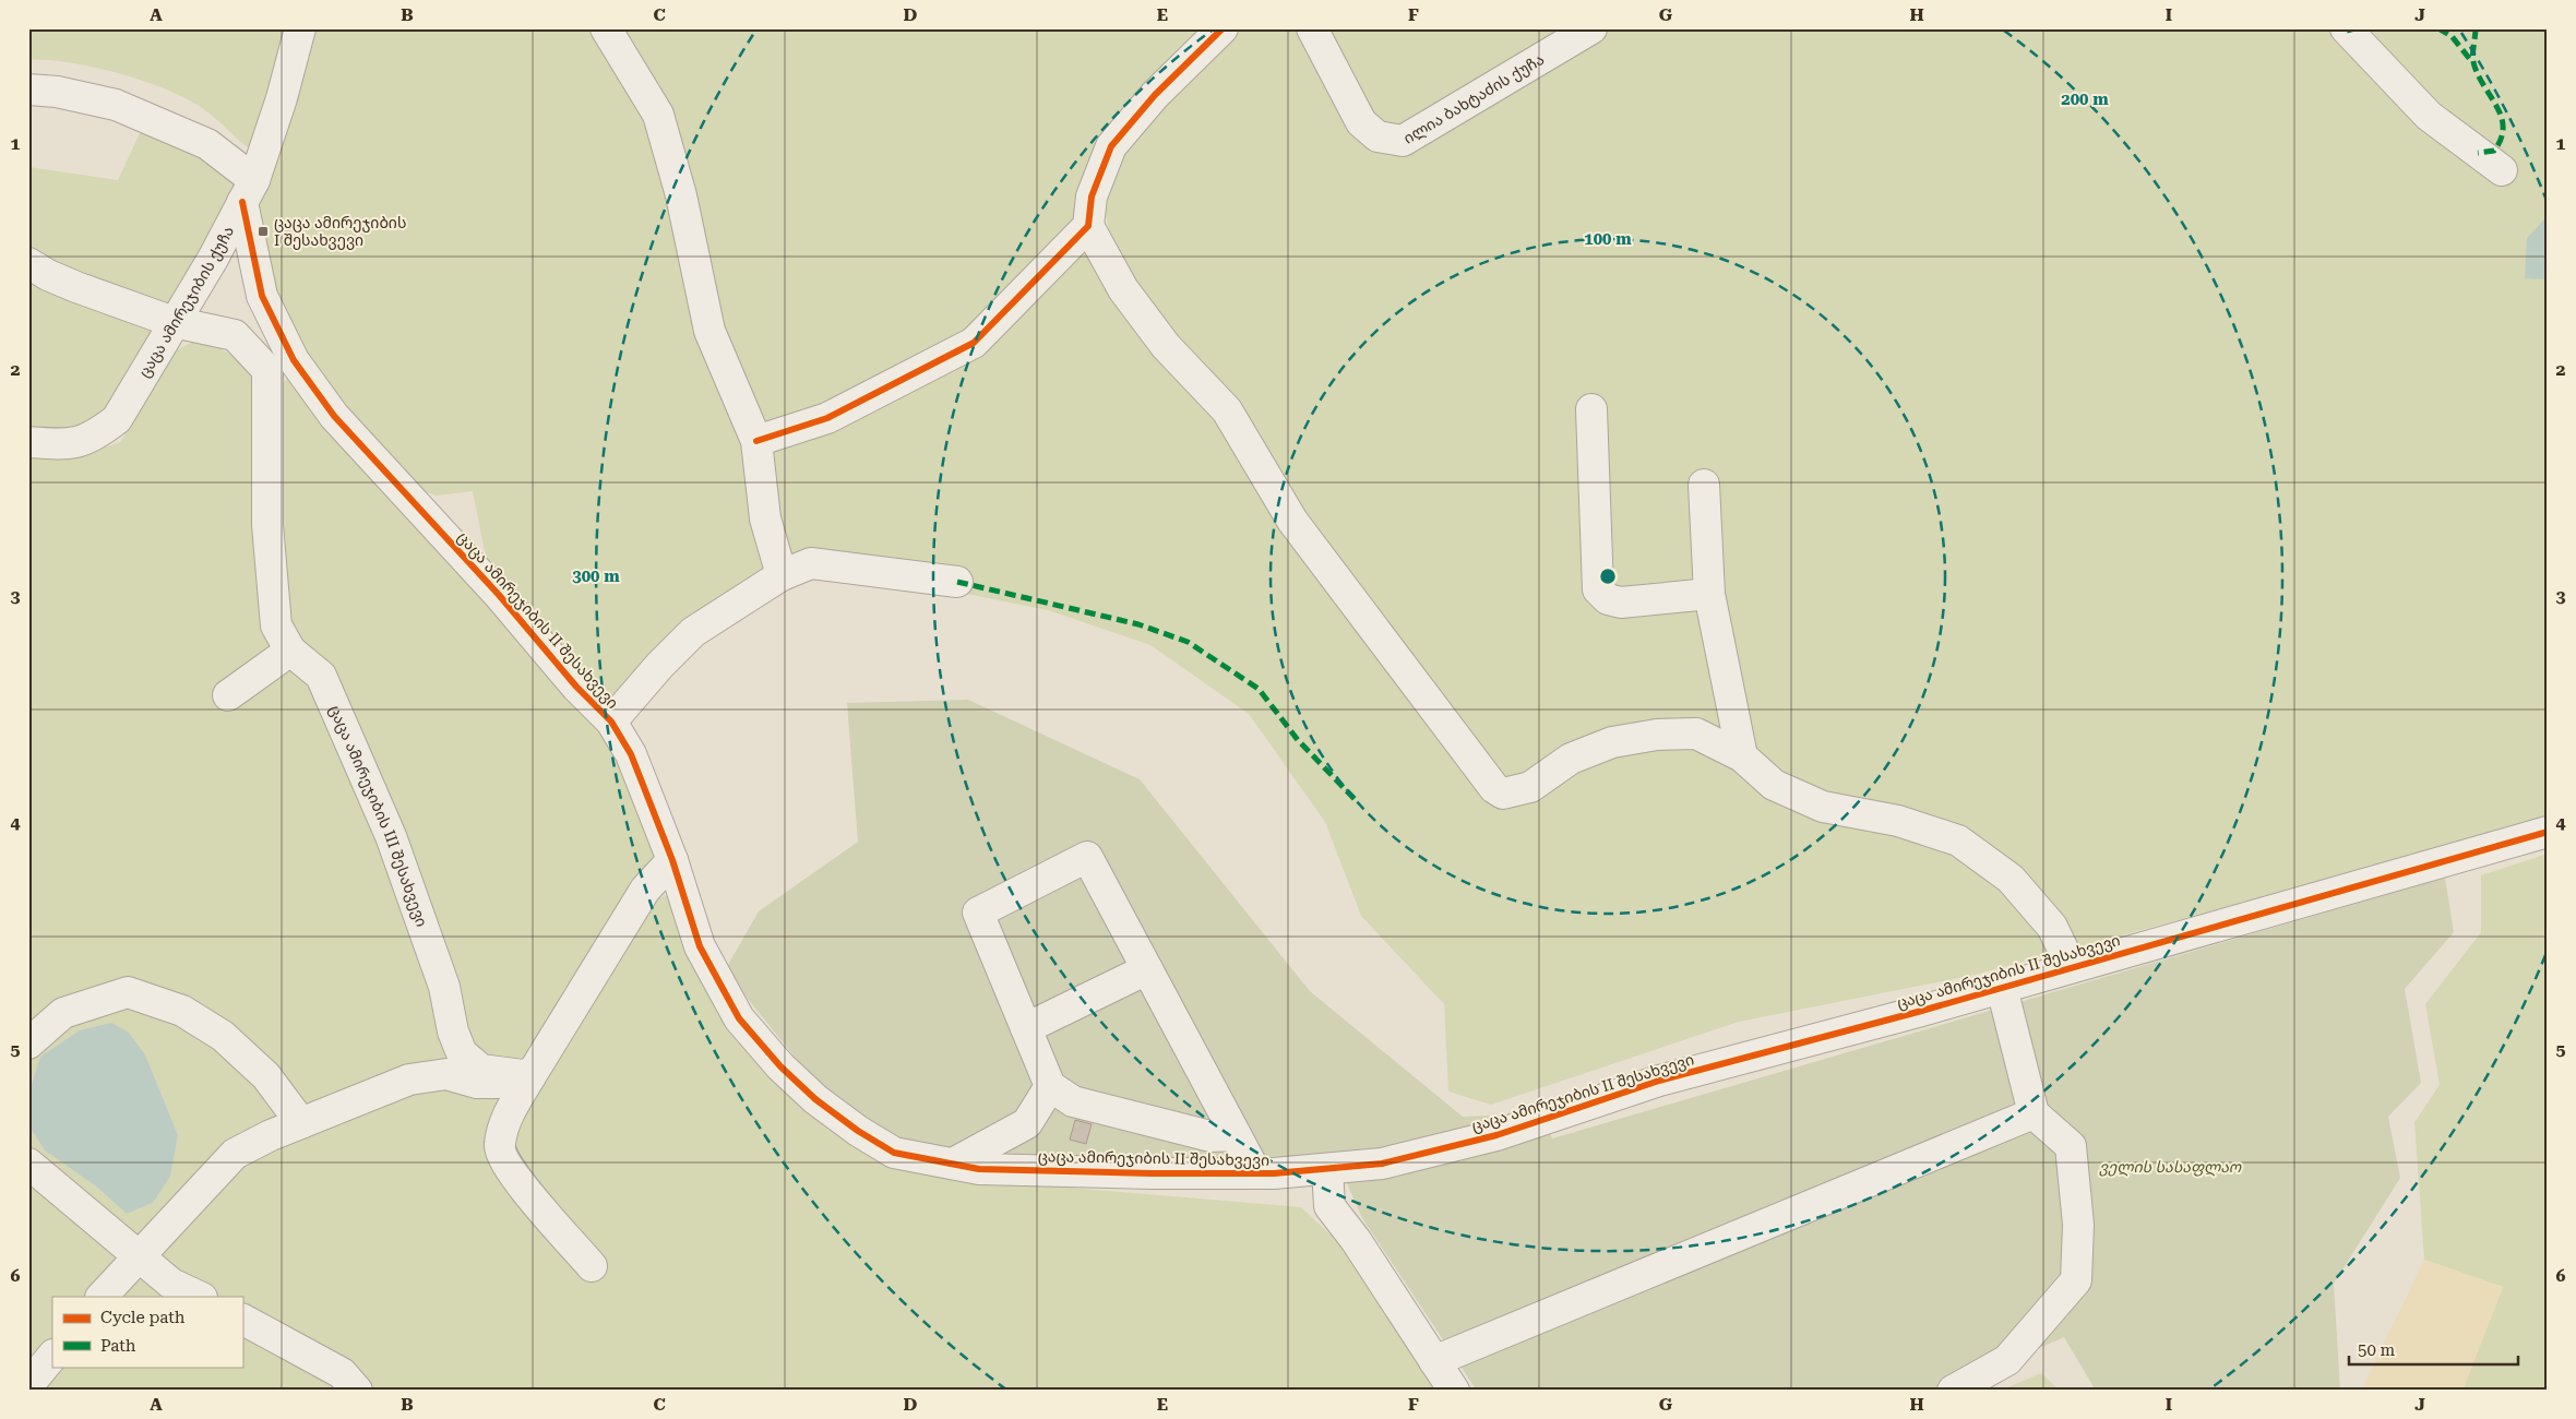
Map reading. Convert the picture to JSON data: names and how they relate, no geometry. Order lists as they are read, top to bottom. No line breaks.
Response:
{"streets":{"street":["ილია ბახტაძის ქუჩა","ცაცა ამირეჯიბის ქუჩა","ცაცა ამირეჯიბის II შესახვევი","ცაცა ამირეჯიბის III შესახვევი"]},"crossings":[["ცაცა ამირეჯიბის ქუჩა","ცაცა ამირეჯიბის II შესახვევი"],["ცაცა ამირეჯიბის II შესახვევი","ცაცა ამირეჯიბის III შესახვევი"]],"parks":["ველის სასაფლაო"],"places":{"transit":["ცაცა ამირეჯიბის I შესახვევი"]},"legend":["Cycle path","Path"],"scale_bar":"50 m","grid":{"columns":["A","B","C","D","E","F","G","H","I","J"],"rows":["1","2","3","4","5","6"]},"rings":["200 m","100 m","300 m"]}
